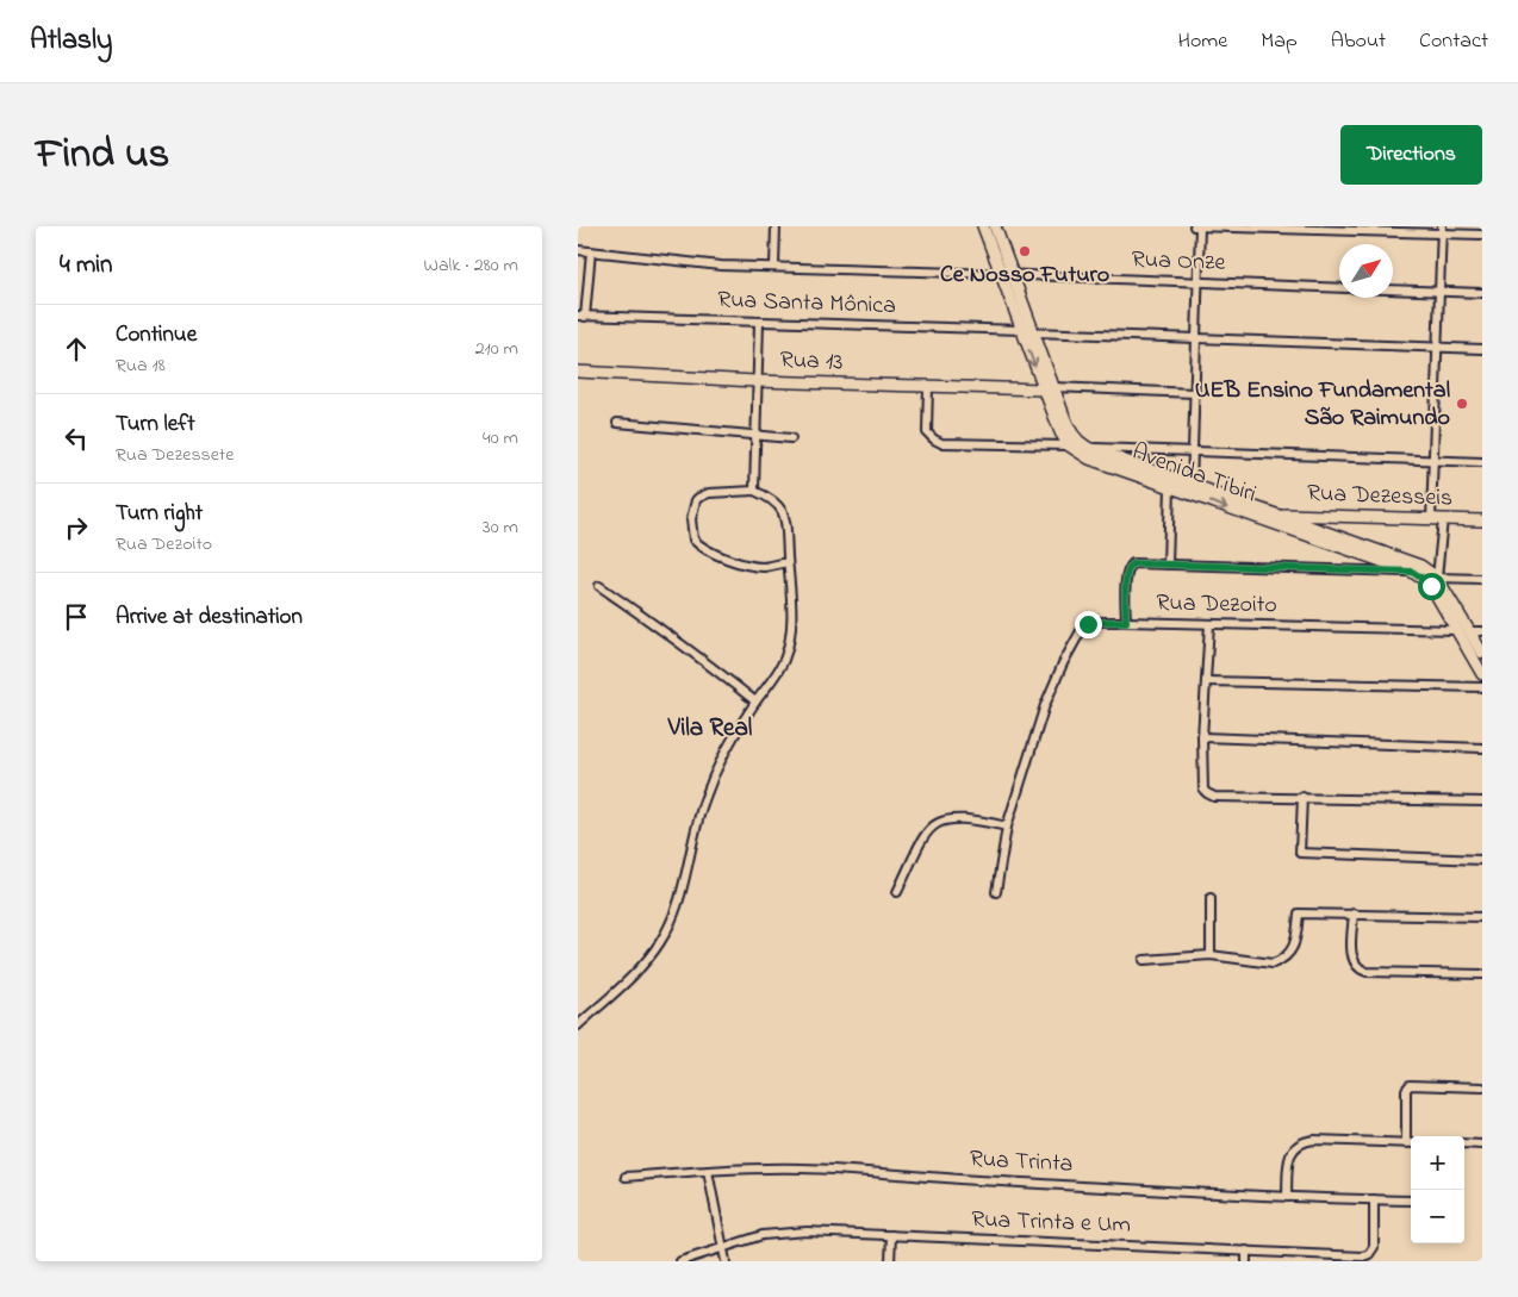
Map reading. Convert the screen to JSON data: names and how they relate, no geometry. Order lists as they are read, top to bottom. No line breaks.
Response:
{"streets":{"main road":["Rua 13","Avenida Tibiri","Rua Dezesseis"],"street":["Rua Onze","Rua Santa Mônica","Rua Dezoito","Rua Trinta","Rua Trinta e Um"]},"crossings":[["Avenida Tibiri","Rua Dezesseis"],["Avenida Tibiri","Rua Dezoito"],["Rua Trinta","Rua Trinta e Um"]],"districts":["Vila Real"],"places":["Ce Nosso Futuro","UEB Ensino Fundamental São Raimundo"],"north":"top right","page":{"header":"Atlasly","nav":["Home","Map","About","Contact"],"title":"Find us","buttons":"Directions","heading":["4 min","Walk · 280 m"],"list":[["Continue","Rua 18","210 m"],["Turn left","Rua Dezessete","40 m"],["Turn right","Rua Dezoito","30 m"],"Arrive at destination"],"map_buttons":["+","−"]}}
